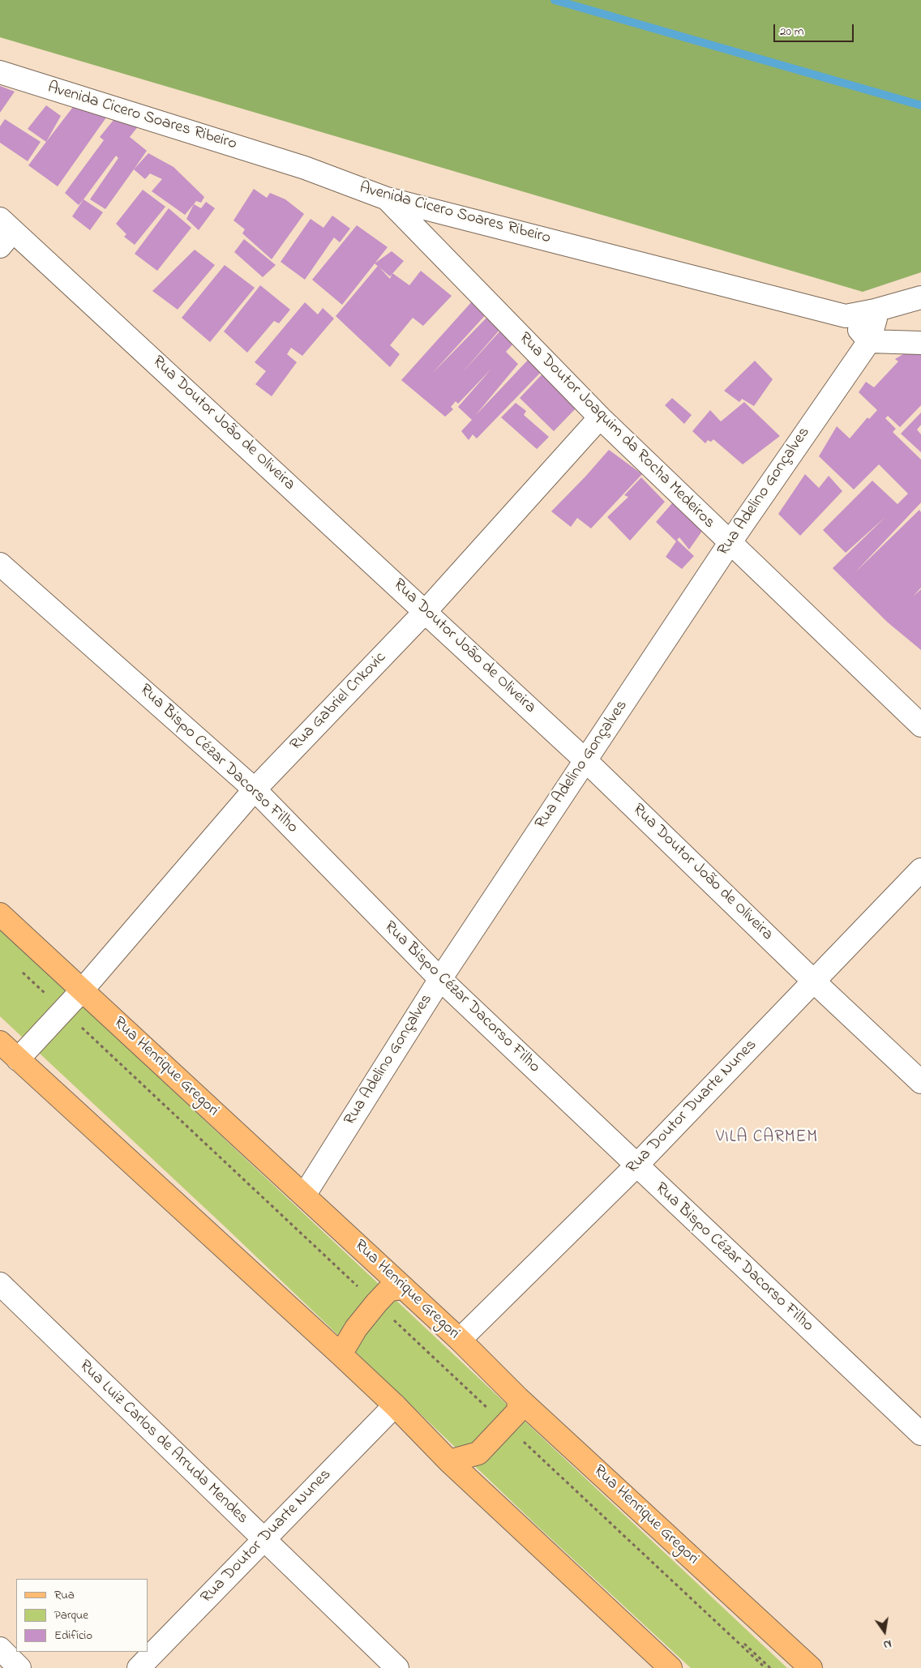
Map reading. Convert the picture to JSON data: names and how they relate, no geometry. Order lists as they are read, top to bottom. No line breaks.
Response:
{"streets":{"main road":["Rua Henrique Gregori"],"street":["Avenida Cicero Soares Ribeiro","Rua Doutor João de Oliveira","Rua Doutor Joaquim da Rocha Medeiros","Rua Adelino Gonçalves","Rua Gabriel Cnkovic","Rua Bispo Cézar Dacorso Filho","Rua Doutor Duarte Nunes","Rua Luiz Carlos de Arruda Mendes"]},"crossings":[["Avenida Cicero Soares Ribeiro","Rua Doutor Joaquim da Rocha Medeiros"],["Rua Doutor João de Oliveira","Rua Adelino Gonçalves"],["Rua Doutor João de Oliveira","Rua Gabriel Cnkovic"],["Rua Doutor João de Oliveira","Rua Doutor Duarte Nunes"],["Rua Doutor Joaquim da Rocha Medeiros","Rua Adelino Gonçalves"],["Rua Doutor Joaquim da Rocha Medeiros","Rua Gabriel Cnkovic"],["Rua Adelino Gonçalves","Rua Bispo Cézar Dacorso Filho"],["Rua Adelino Gonçalves","Rua Henrique Gregori"],["Rua Gabriel Cnkovic","Rua Bispo Cézar Dacorso Filho"],["Rua Gabriel Cnkovic","Rua Henrique Gregori"],["Rua Bispo Cézar Dacorso Filho","Rua Doutor Duarte Nunes"],["Rua Henrique Gregori","Rua Doutor Duarte Nunes"],["Rua Doutor Duarte Nunes","Rua Luiz Carlos de Arruda Mendes"]],"districts":["VILA CARMEM"],"legend":["Rua","Parque","Edifício"],"scale_bar":"20 m","north":"bottom"}
